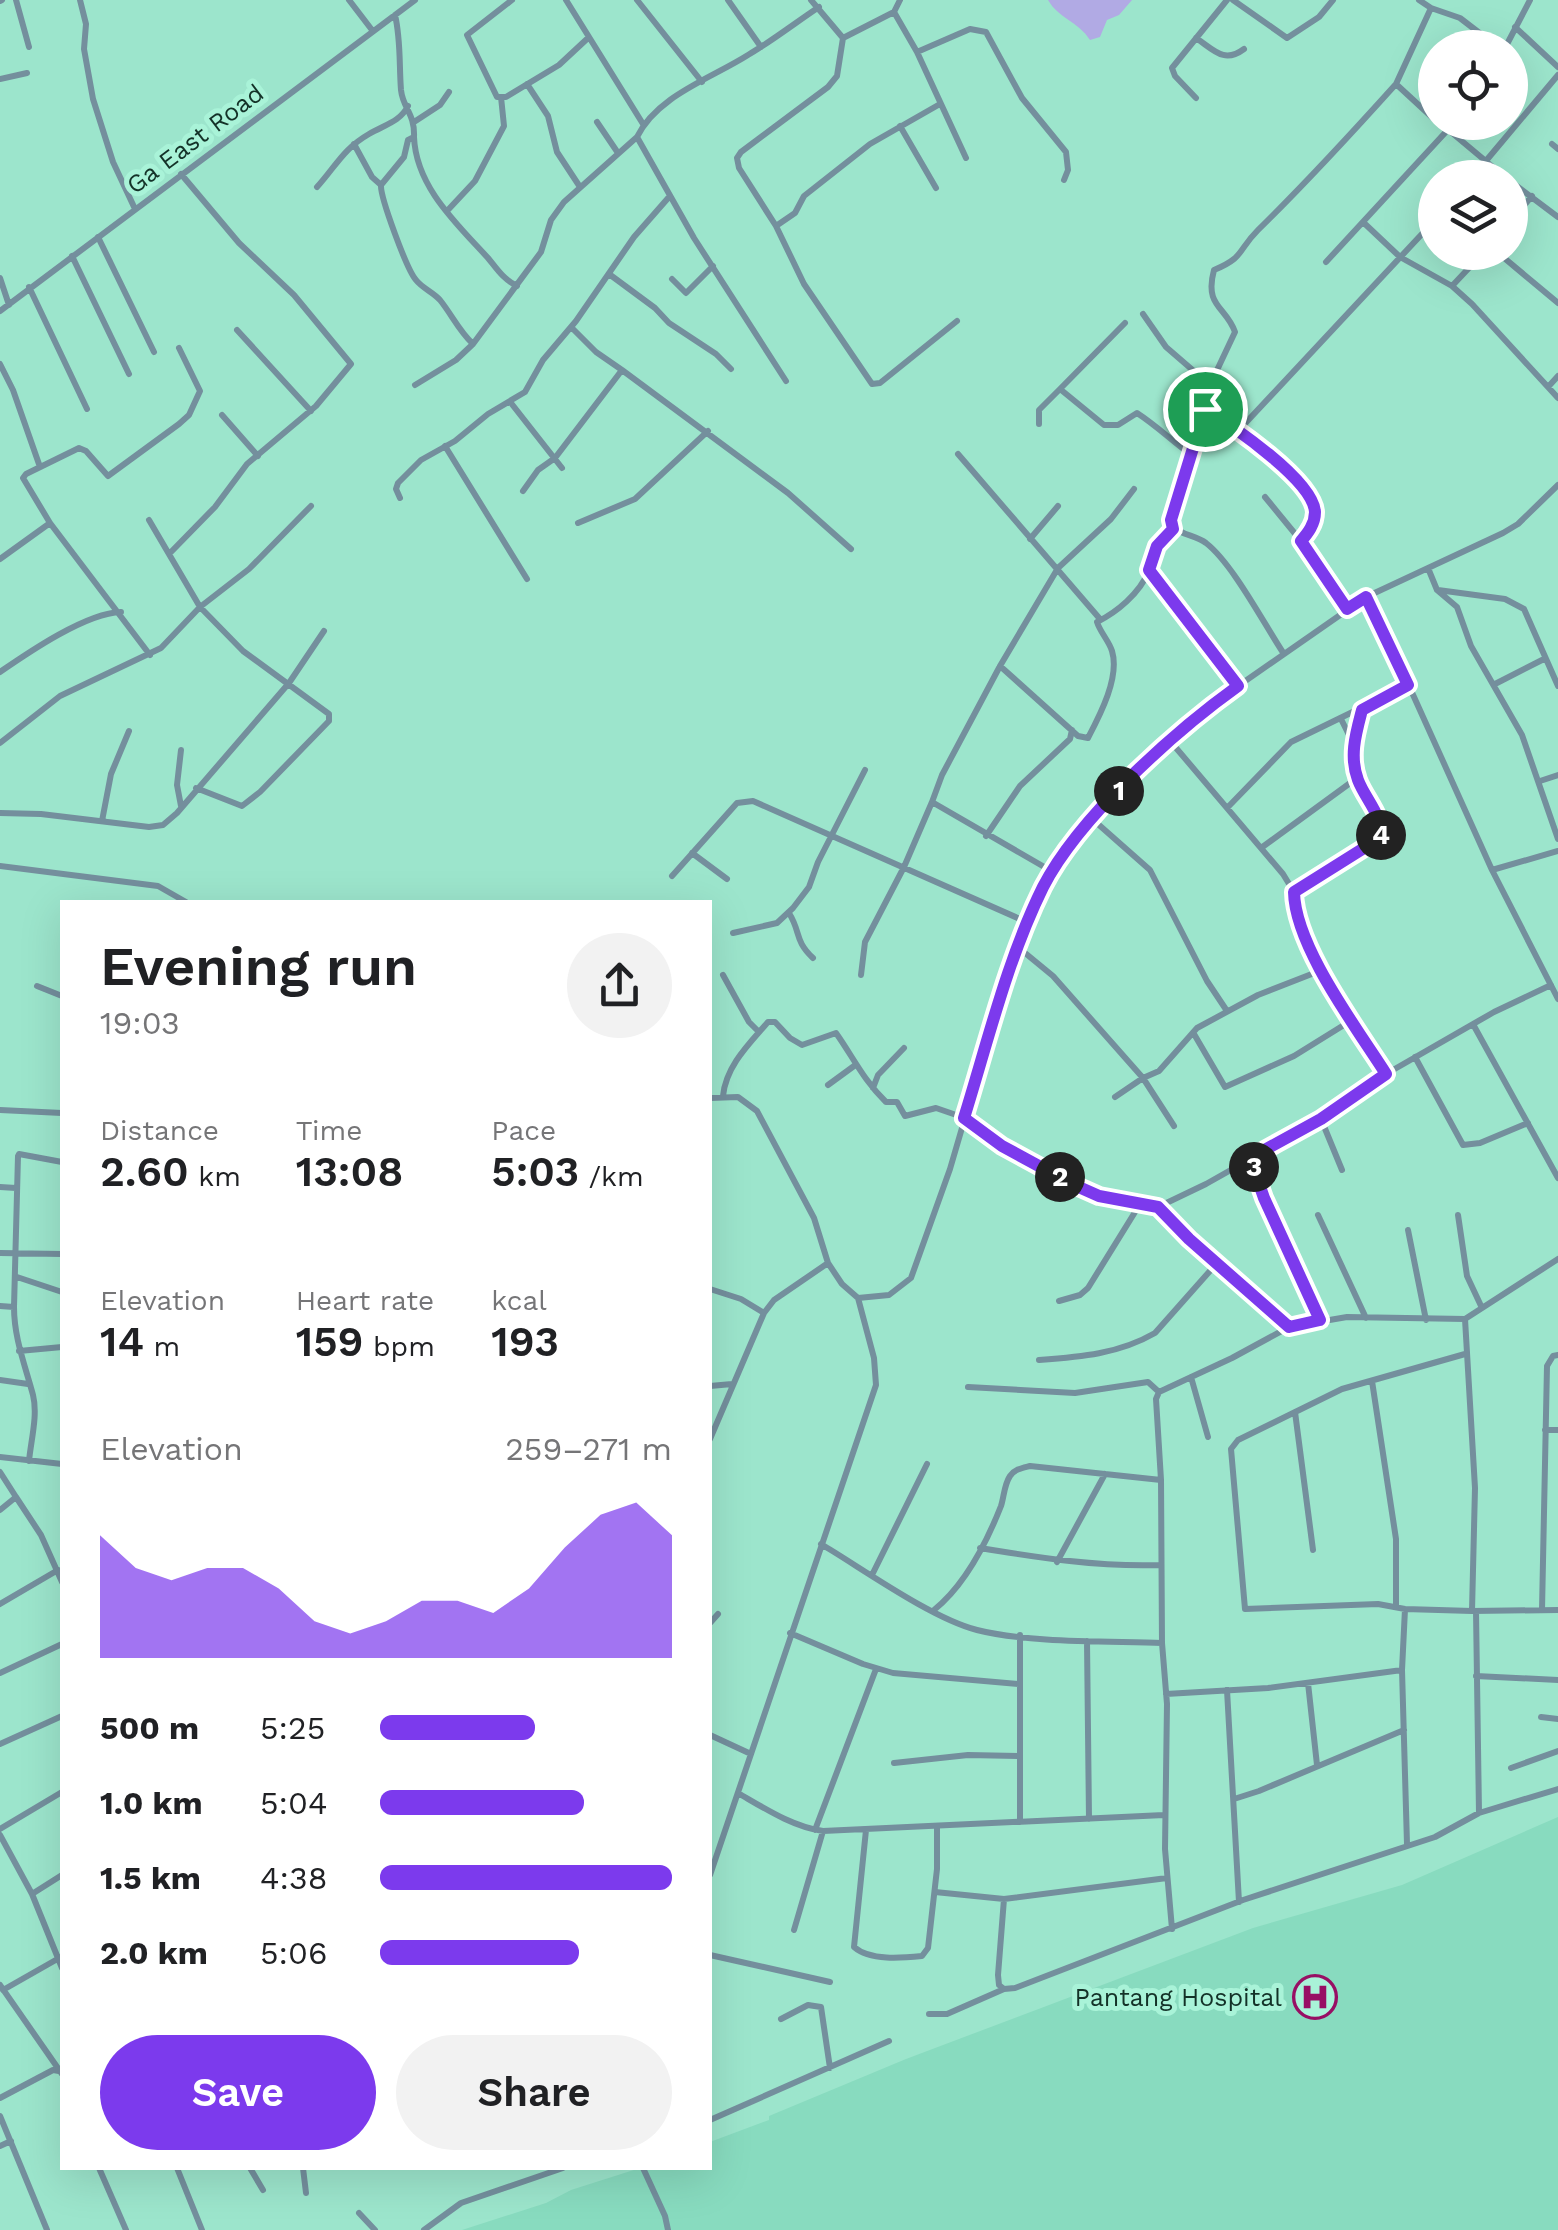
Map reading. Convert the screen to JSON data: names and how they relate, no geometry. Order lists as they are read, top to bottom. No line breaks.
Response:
{"streets":{"street":["Ga East Road"]},"places":{"hospital":["Pantang Hospital"]},"page":{"pins":["1","4","3","2"],"heading":["Evening run","19:03"],"stats":[["Distance","2.60 km"],["Time","13:08"],["Pace","5:03 /km"],["Elevation","14 m"],["Heart rate","159 bpm"],["kcal","193"]],"chart":["Elevation","259–271 m"],"list":[{"name":"500 m","note":"5:25"},{"name":"1.0 km","note":"5:04"},{"name":"1.5 km","note":"4:38"},{"name":"2.0 km","note":"5:06"}],"buttons":["Save","Share"]}}
